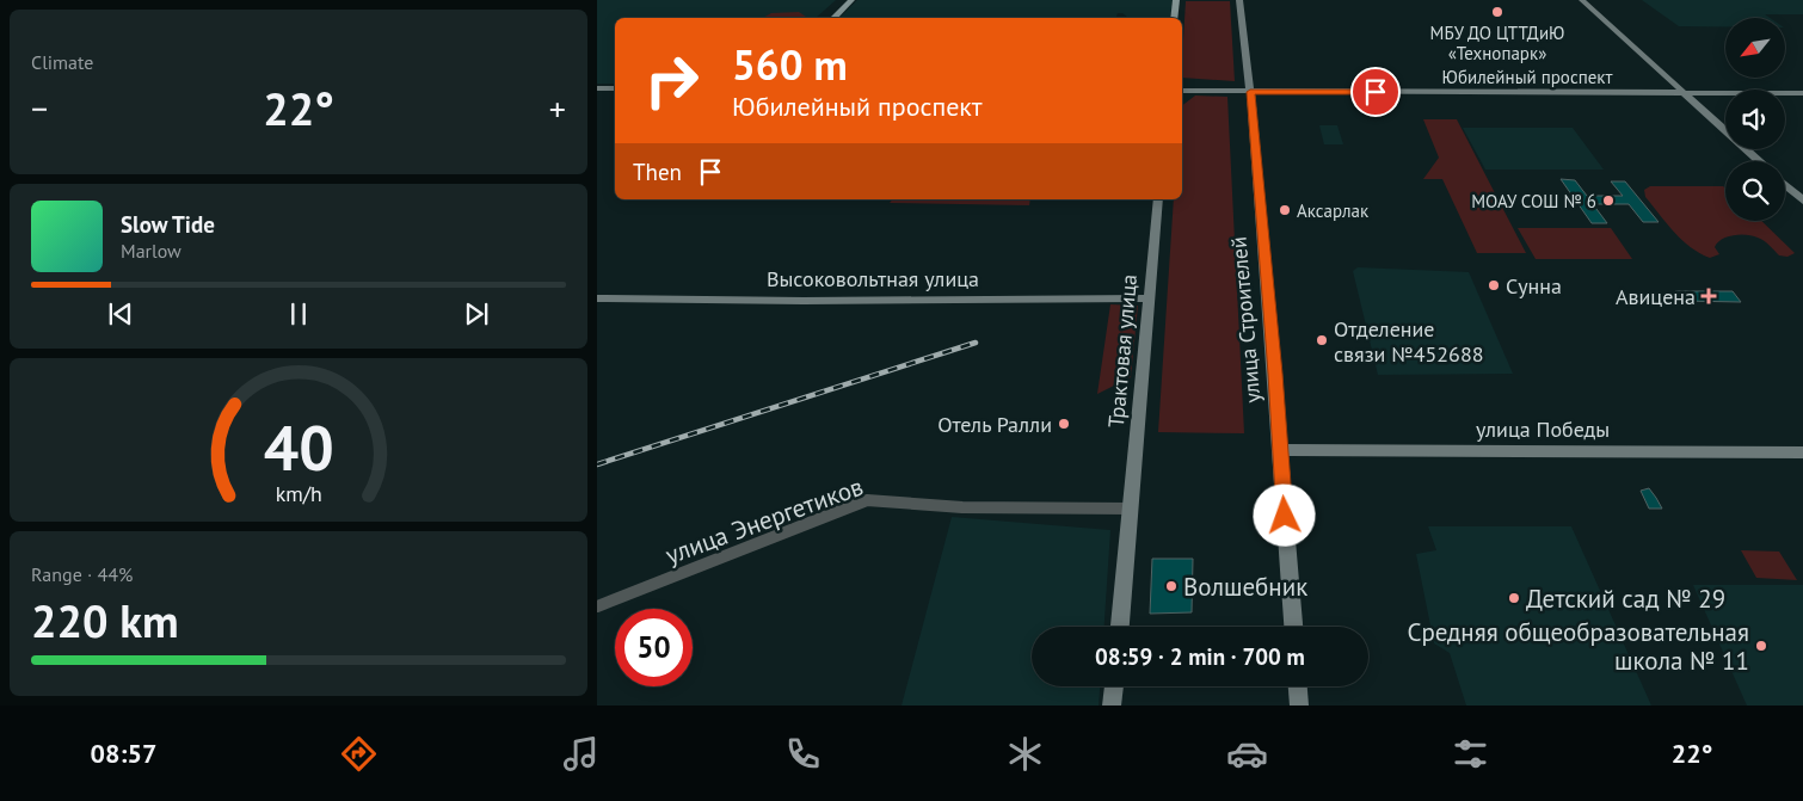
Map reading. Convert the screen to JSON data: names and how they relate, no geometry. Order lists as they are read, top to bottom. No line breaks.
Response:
{"streets":{"main road":["Юбилейный проспект","улица Строителей","Трактовая улица","улица Победы"],"street":["Высоковольтная улица","улица Энергетиков"]},"crossings":[["Юбилейный проспект","улица Строителей"],["Высоковольтная улица","Трактовая улица"],["улица Строителей","улица Победы"],["Трактовая улица","улица Энергетиков"]],"places":{"other":["МБУ ДО ЦТТДиЮ «Технопарк»","МОАУ СОШ № 6","Аксарлак","Сунна","Отделение связи №452688","Отель Ралли","Волшебник","Детский сад № 29","Средняя общеобразовательная школа № 11"],"health":["Авицена"]},"north":"bottom left","page":{"tile":["Climate",["Range · 44%","220 km"]],"turn":["560 m","Юбилейный проспект"],"heat":["−","22°","+"],"then":"Then","song":["Slow Tide","Marlow"],"limit":"50","trip":"08:59 · 2 min · 700 m","tabs":["08:57","22°"],"gauge":["40","km/h"]}}
